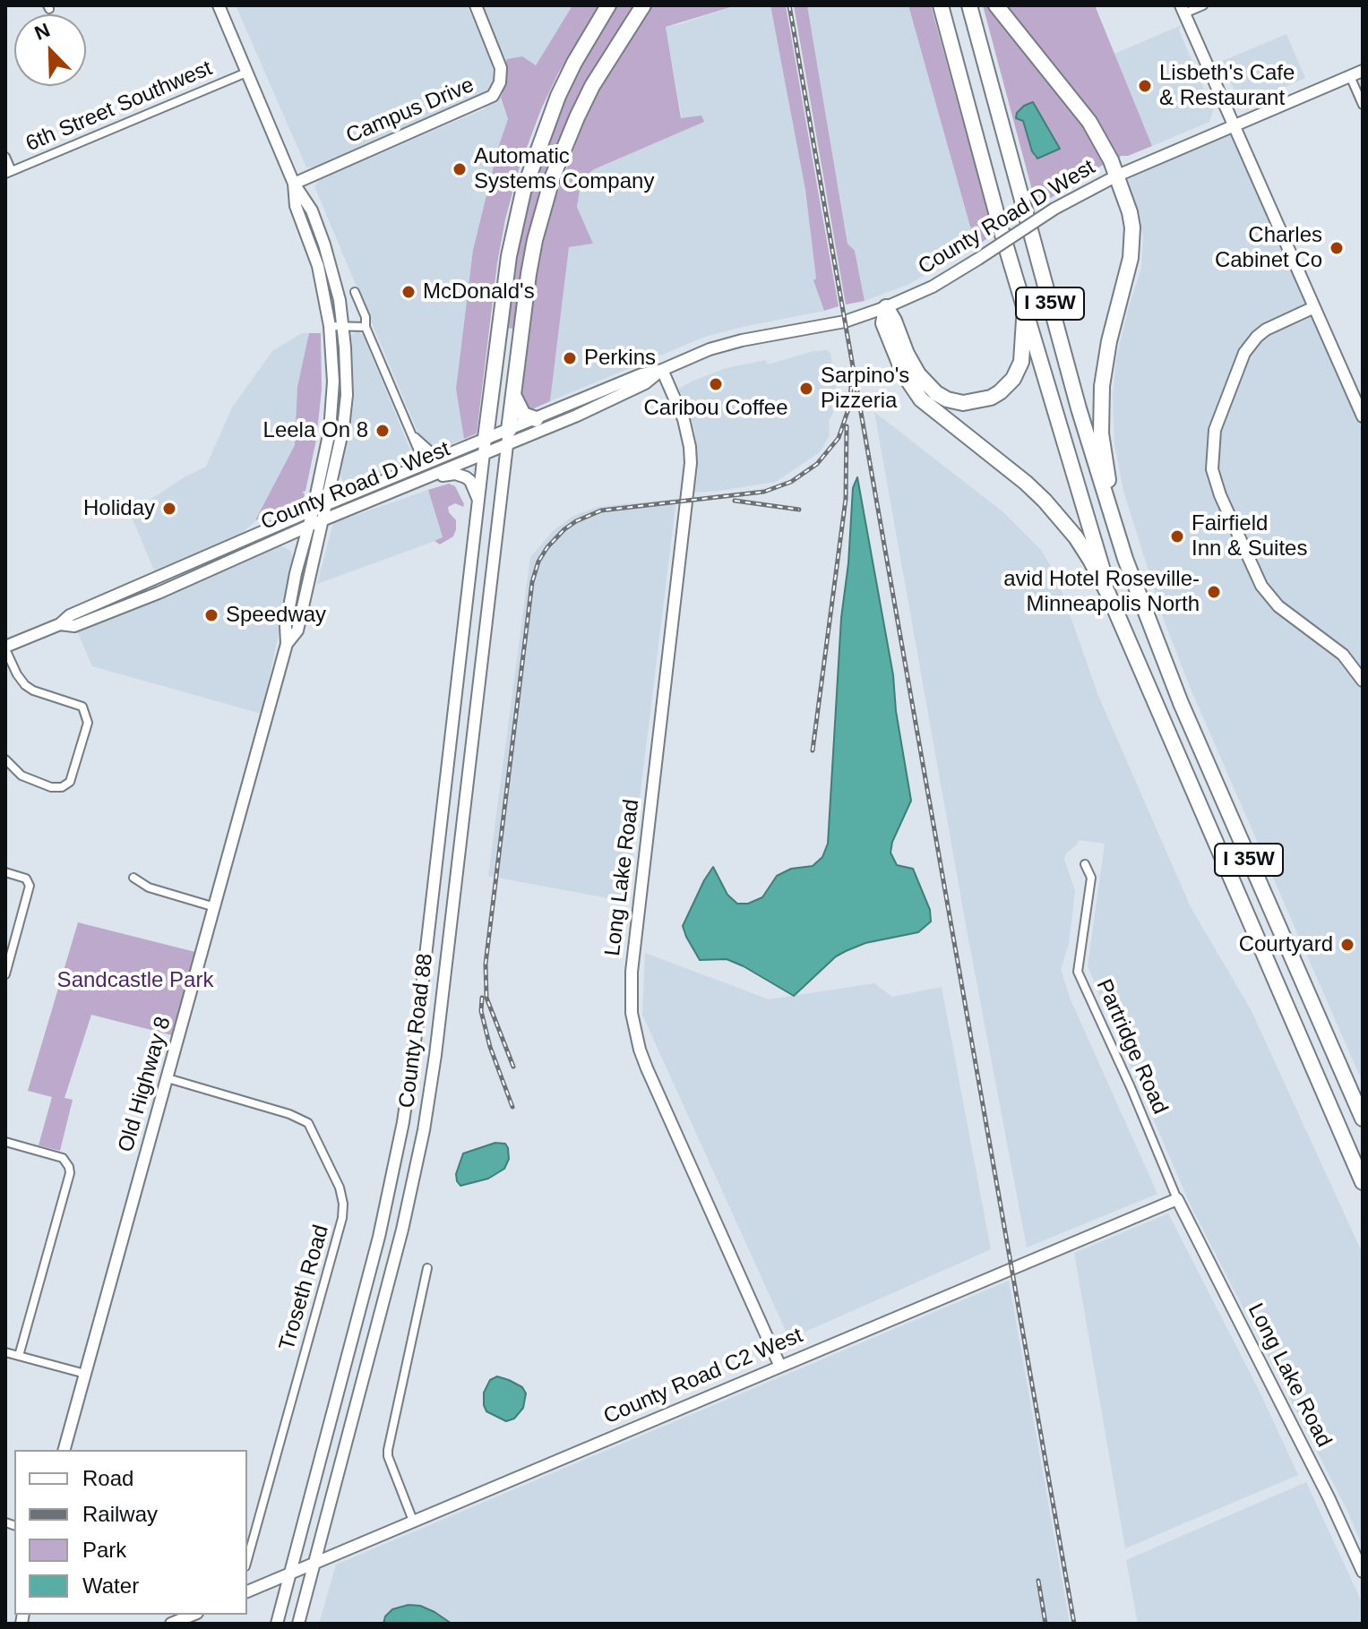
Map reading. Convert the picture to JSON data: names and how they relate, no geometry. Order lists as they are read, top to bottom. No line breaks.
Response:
{"streets":{"highway":["I 35W"],"street":["6th Street Southwest","Campus Drive","County Road D West","Long Lake Road","County Road 88","Partridge Road","Old Highway 8","Troseth Road","County Road C2 West"]},"crossings":[["Campus Drive","Old Highway 8"],["County Road D West","Long Lake Road"],["County Road D West","County Road 88"],["County Road D West","Old Highway 8"],["Long Lake Road","Partridge Road"],["Long Lake Road","County Road C2 West"],["County Road 88","County Road C2 West"],["Partridge Road","County Road C2 West"],["Old Highway 8","Troseth Road"]],"parks":["Sandcastle Park"],"places":["Lisbeth's Cafe & Restaurant","Automatic Systems Company","Charles Cabinet Co","McDonald's","Perkins","Caribou Coffee","Sarpino's Pizzeria","Leela On 8","Holiday","Fairfield Inn & Suites","avid Hotel Roseville- Minneapolis North","Speedway","Courtyard"],"legend":["Road","Railway","Park","Water"],"north":"top left"}
